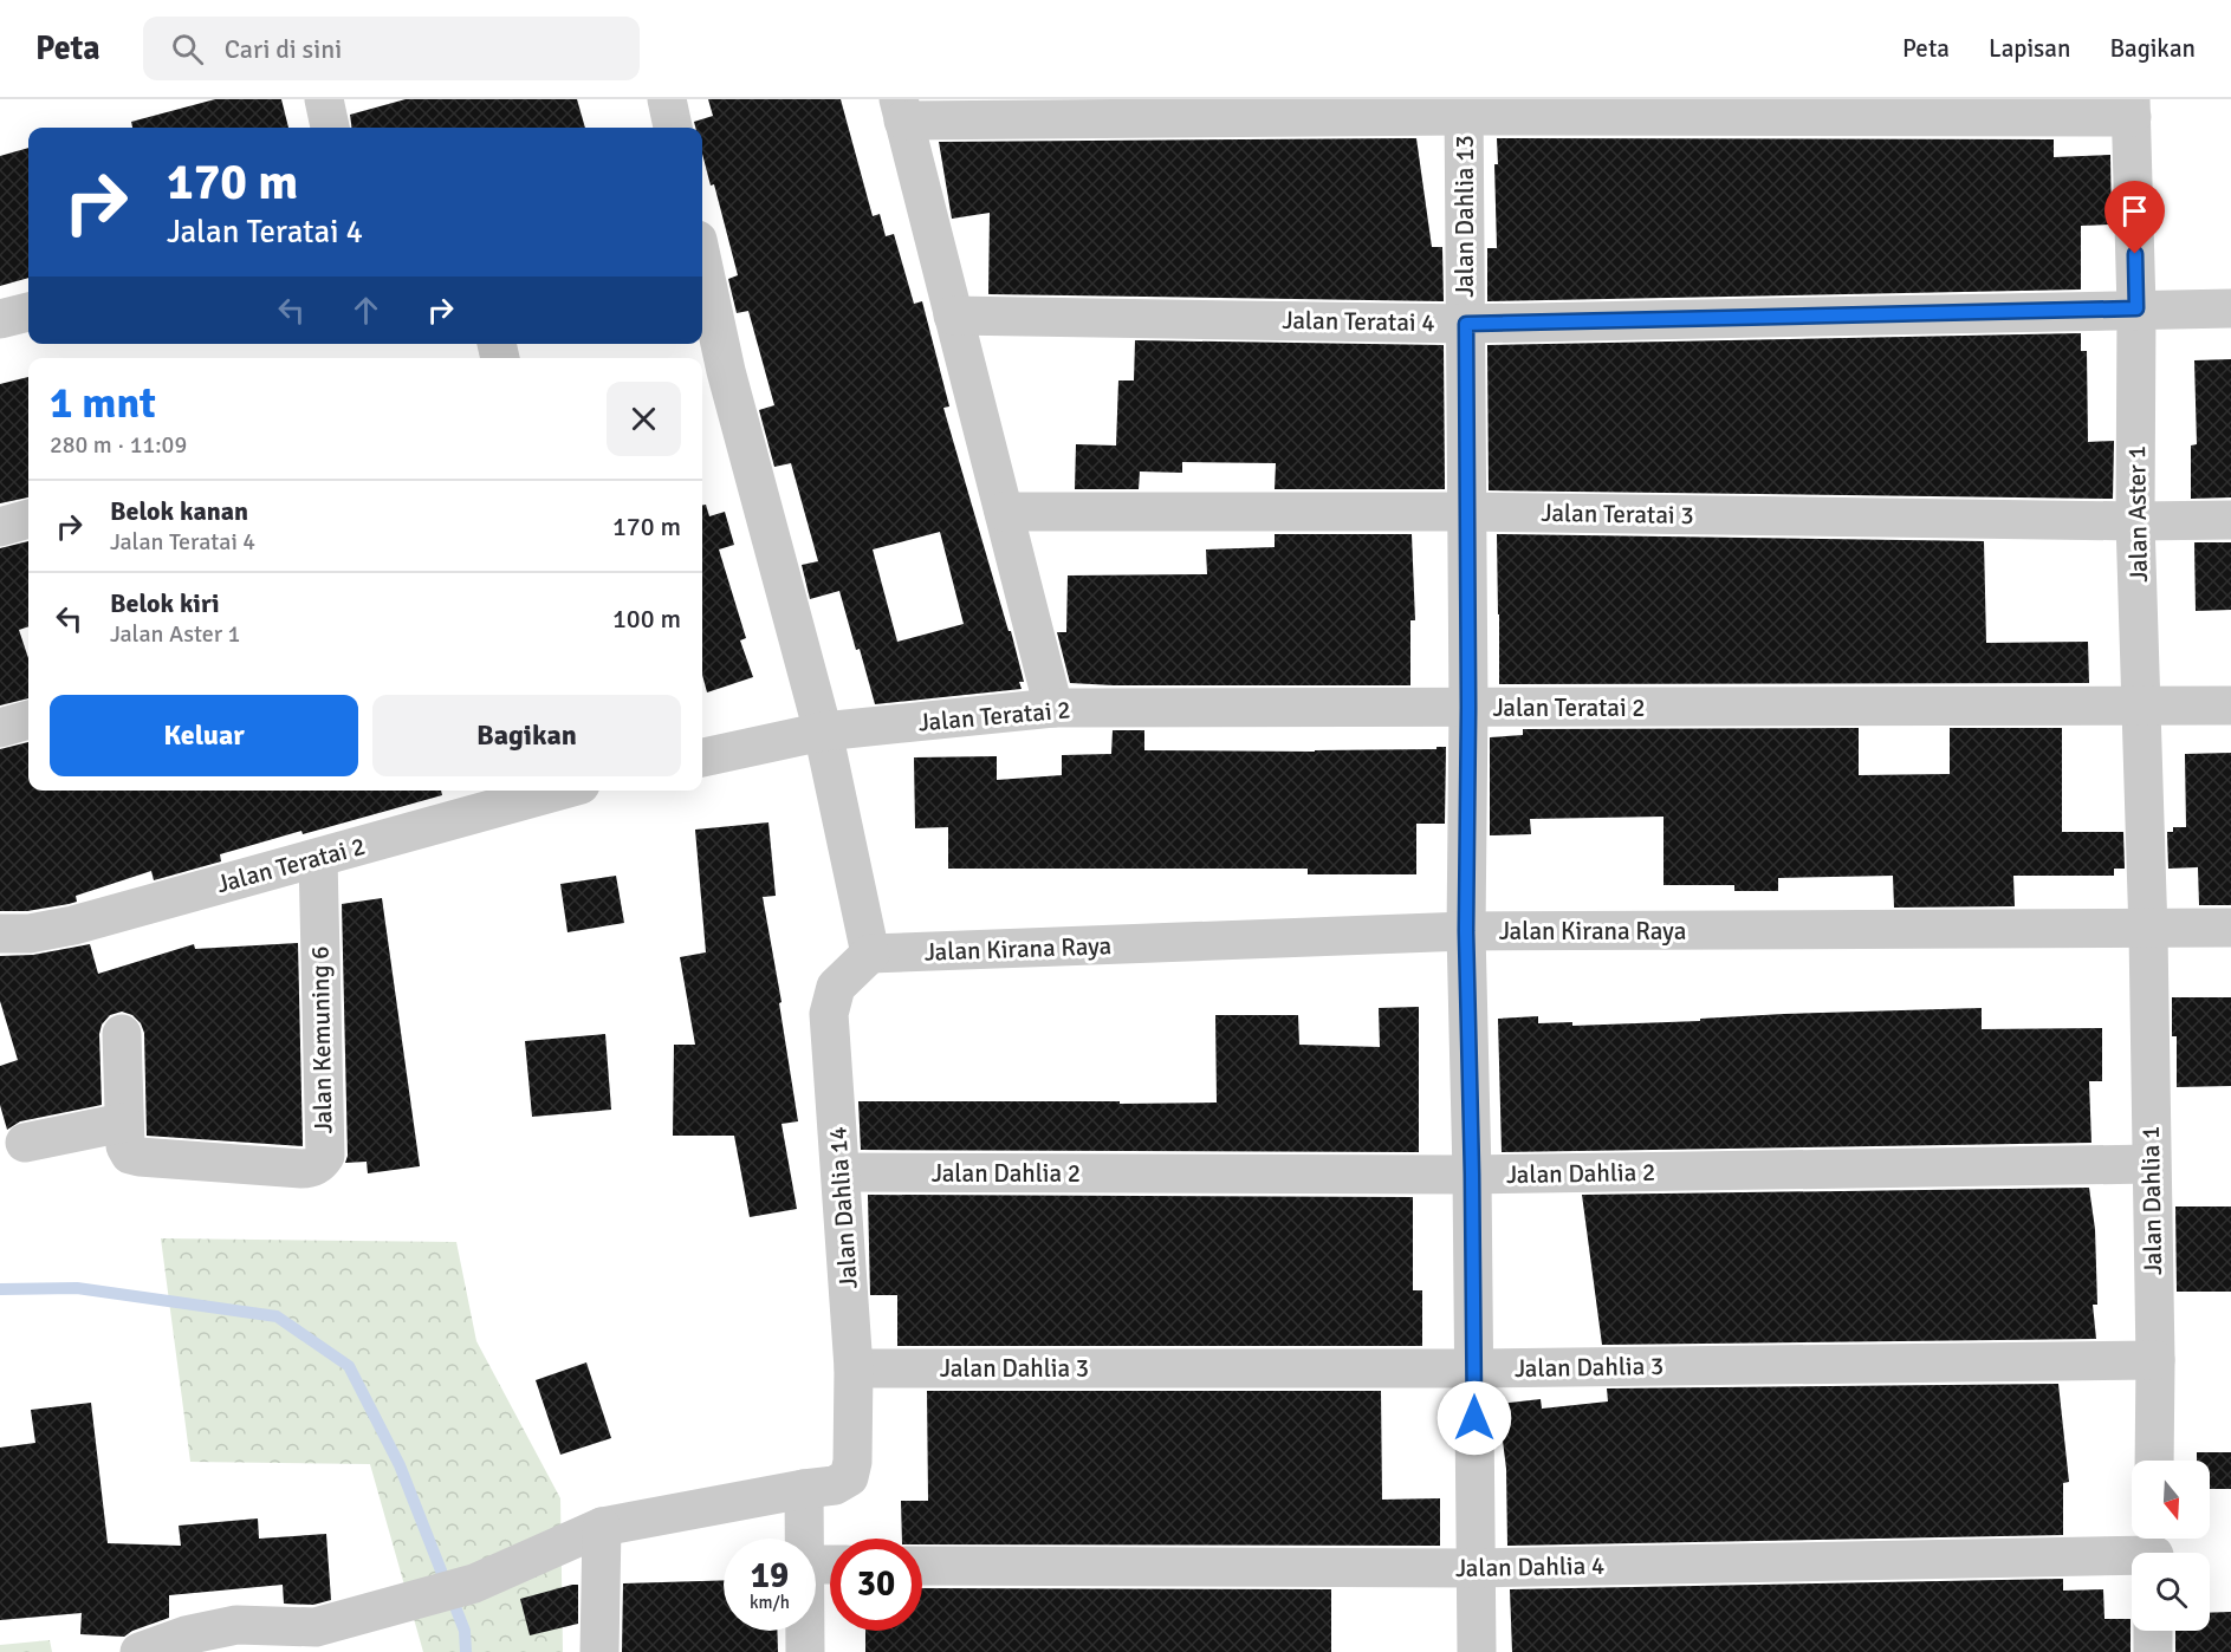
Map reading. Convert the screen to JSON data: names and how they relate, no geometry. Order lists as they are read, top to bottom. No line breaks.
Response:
{"streets":{"street":["Jalan Dahlia 13","Jalan Teratai 4","Jalan Teratai 3","Jalan Aster 1","Jalan Teratai 2","Jalan Kirana Raya","Jalan Kemuning 6","Jalan Dahlia 2","Jalan Dahlia 1","Jalan Dahlia 14","Jalan Dahlia 3","Jalan Dahlia 4"]},"crossings":[["Jalan Dahlia 13","Jalan Teratai 4"],["Jalan Dahlia 13","Jalan Teratai 3"],["Jalan Dahlia 13","Jalan Teratai 2"],["Jalan Dahlia 13","Jalan Kirana Raya"],["Jalan Dahlia 13","Jalan Dahlia 2"],["Jalan Dahlia 13","Jalan Dahlia 3"],["Jalan Dahlia 13","Jalan Dahlia 4"],["Jalan Teratai 4","Jalan Aster 1"],["Jalan Teratai 3","Jalan Aster 1"],["Jalan Aster 1","Jalan Teratai 2"],["Jalan Aster 1","Jalan Kirana Raya"],["Jalan Aster 1","Jalan Dahlia 1"],["Jalan Teratai 2","Jalan Kemuning 6"],["Jalan Kirana Raya","Jalan Dahlia 1"],["Jalan Kirana Raya","Jalan Dahlia 14"],["Jalan Dahlia 2","Jalan Dahlia 1"],["Jalan Dahlia 2","Jalan Dahlia 14"],["Jalan Dahlia 1","Jalan Dahlia 3"],["Jalan Dahlia 14","Jalan Dahlia 3"]],"north":"bottom","page":{"header":"Peta","search":"Cari di sini","nav":["Peta","Lapisan","Bagikan"],"turn":["170 m","Jalan Teratai 4"],"heading":["1 mnt","280 m · 11:09"],"list":[{"name":"Belok kanan","note":"Jalan Teratai 4","value":"170 m"},{"name":"Belok kiri","note":"Jalan Aster 1","value":"100 m"}],"buttons":["Keluar","Bagikan"],"speed":"19 km/h","limit":"30"}}
